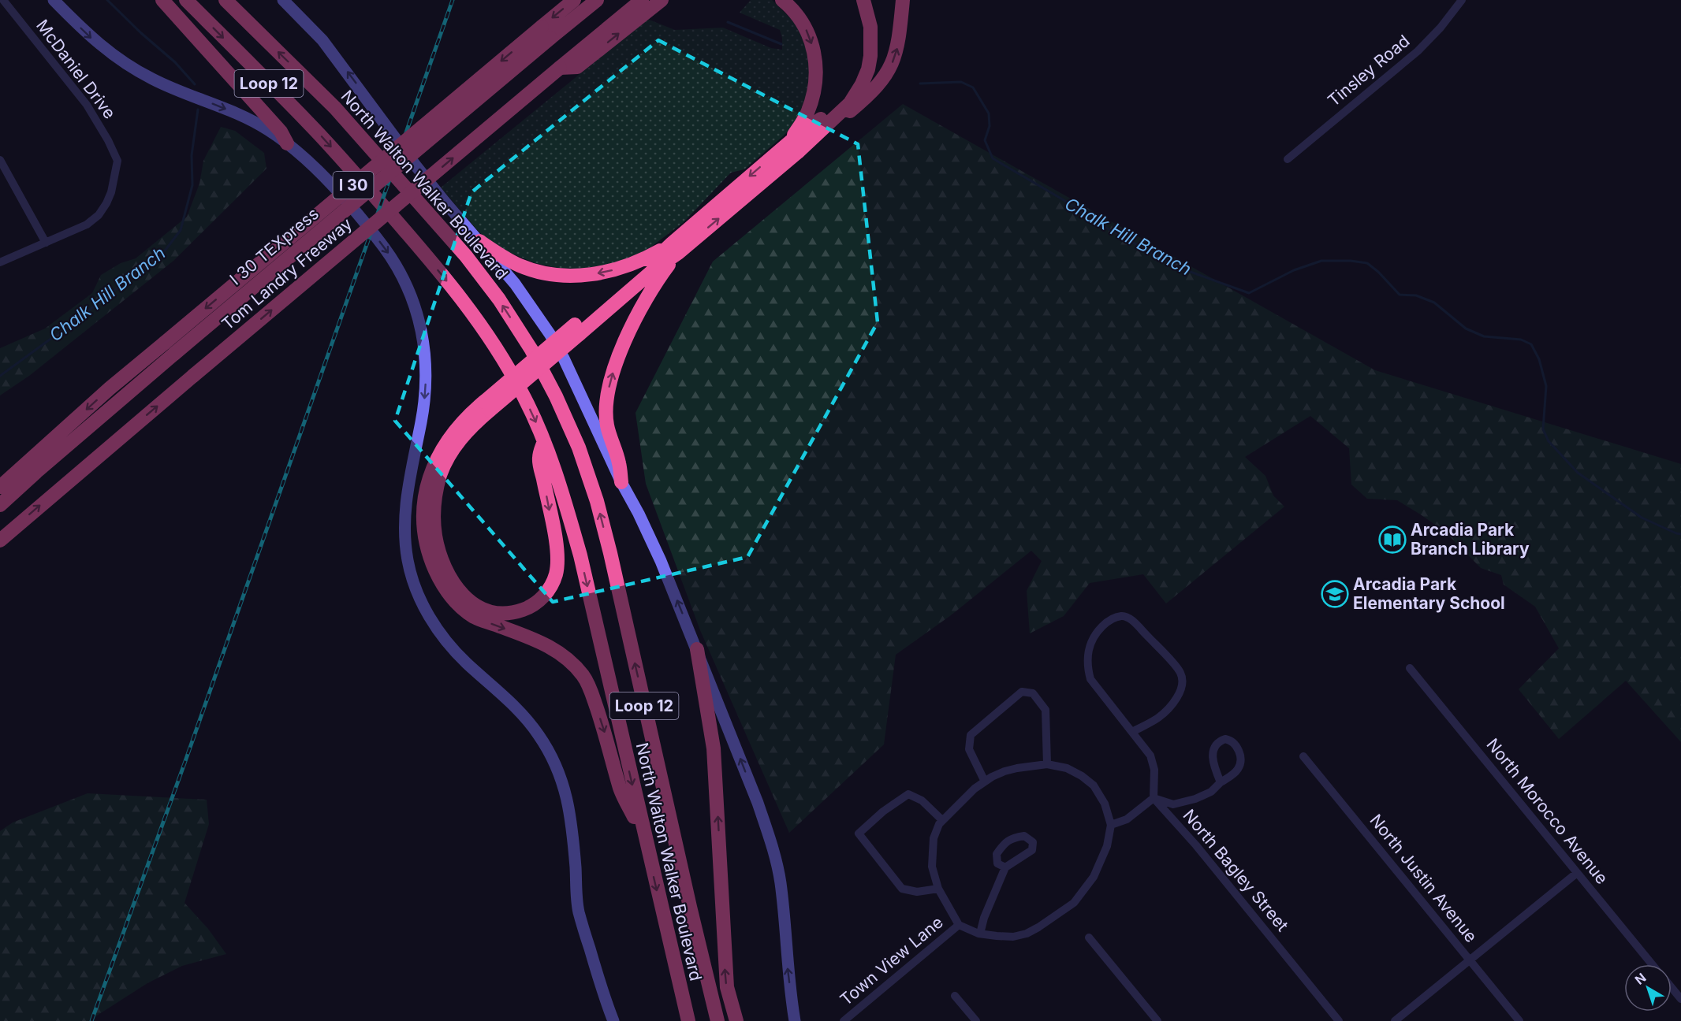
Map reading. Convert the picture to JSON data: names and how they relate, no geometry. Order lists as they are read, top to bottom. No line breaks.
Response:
{"streets":{"highway":["Loop 12","I 30","North Walton Walker Boulevard","I 30 TEXpress","Tom Landry Freeway"],"street":["McDaniel Drive","Tinsley Road","North Morocco Avenue","North Bagley Street","North Justin Avenue","Town View Lane"]},"crossings":[["I 30 TEXpress","Tom Landry Freeway"]],"water":["Chalk Hill Branch"],"places":{"library":["Arcadia Park Branch Library"],"school or university":["Arcadia Park Elementary School"]},"north":"top left"}
